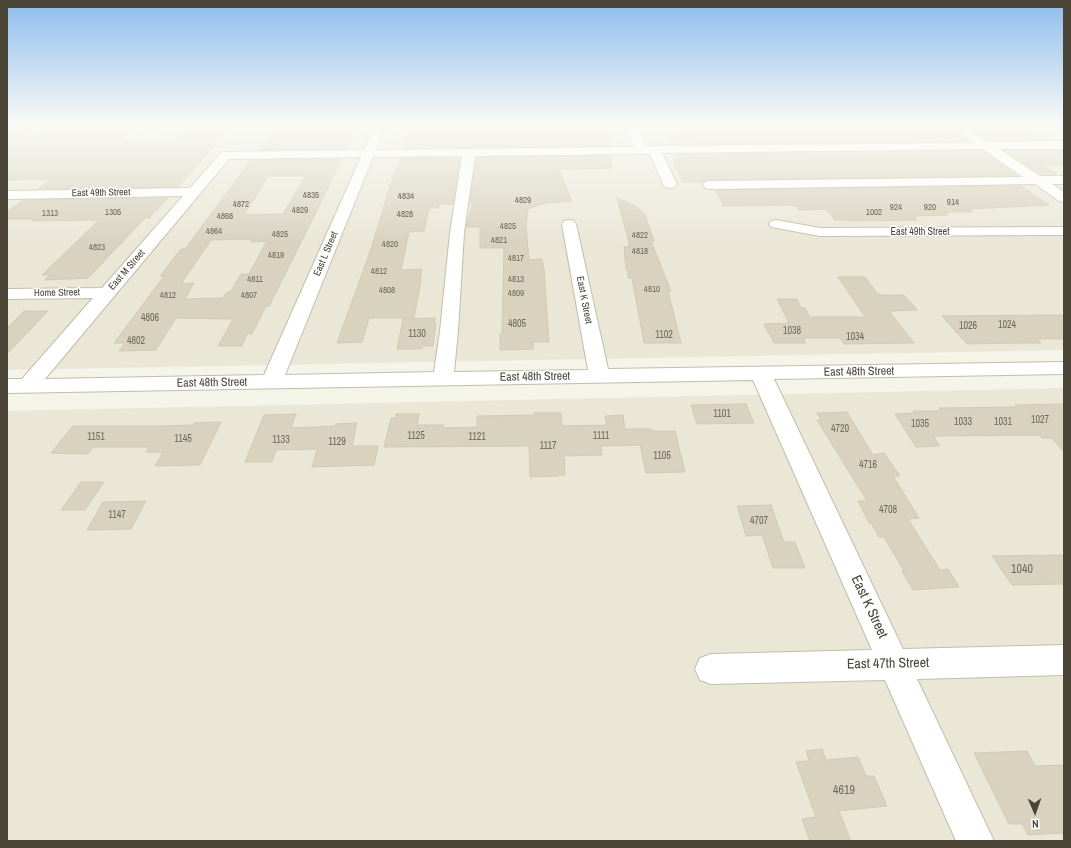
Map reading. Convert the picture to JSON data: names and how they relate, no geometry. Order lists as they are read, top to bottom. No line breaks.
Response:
{"streets":{"street":["East 49th Street","East L Street","East M Street","Home Street","East K Street","East 48th Street","East 47th Street"]},"crossings":[["East 49th Street","East M Street"],["East L Street","East 48th Street"],["East M Street","Home Street"],["East M Street","East 48th Street"],["East K Street","East 48th Street"],["East K Street","East 47th Street"]],"house_numbers":["4835","4834","4829","914","4872","924","920","4829","1305","1002","1313","4828","4868","4825","4864","4825","4822","4821","4820","4823","4818","4819","4817","4812","4811","4813","4810","4808","4809","4812","4807","4806","4805","1024","1026","1038","1130","1102","1034","4802","1101","1027","1033","1031","1035","4720","1125","1111","1151","1121","1145","1133","1129","1117","1105","4716","4708","1147","4707","1040","4619"],"north":"bottom"}
